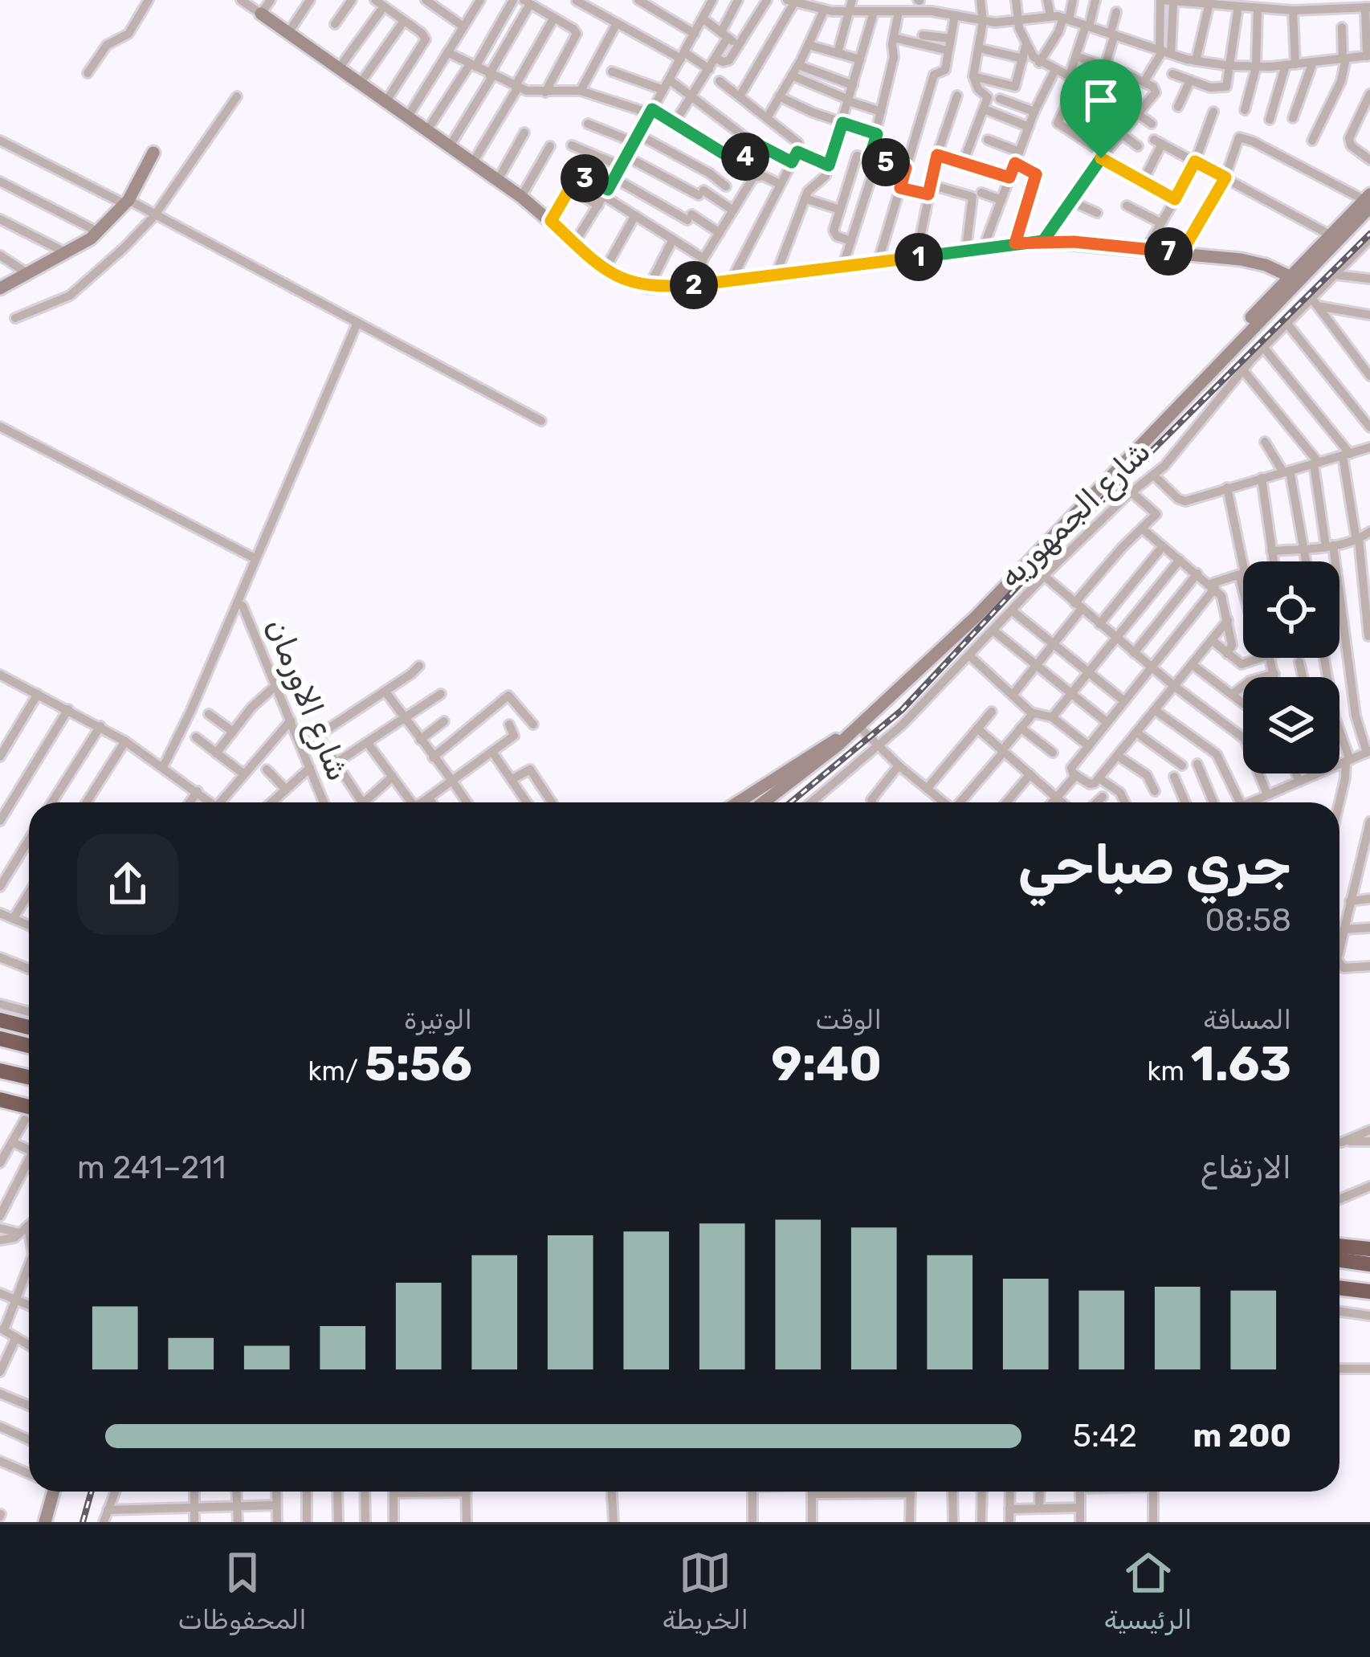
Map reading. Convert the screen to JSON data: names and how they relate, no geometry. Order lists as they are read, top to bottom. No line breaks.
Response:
{"streets":{"street":["شارع الجمهوريه","شارع الاورمان"]},"page":{"pins":["4","5","3","7","1","2"],"heading":["جري صباحي","08:58"],"stats":[["المسافة","1.63 km"],["الوقت","9:40"],["الوتيرة","5:56 /km"]],"chart":["الارتفاع","211–241 m"],"list":[{"name":"200 m","note":"5:42"}],"tabs":["الرئيسية","الخريطة","المحفوظات"]}}
